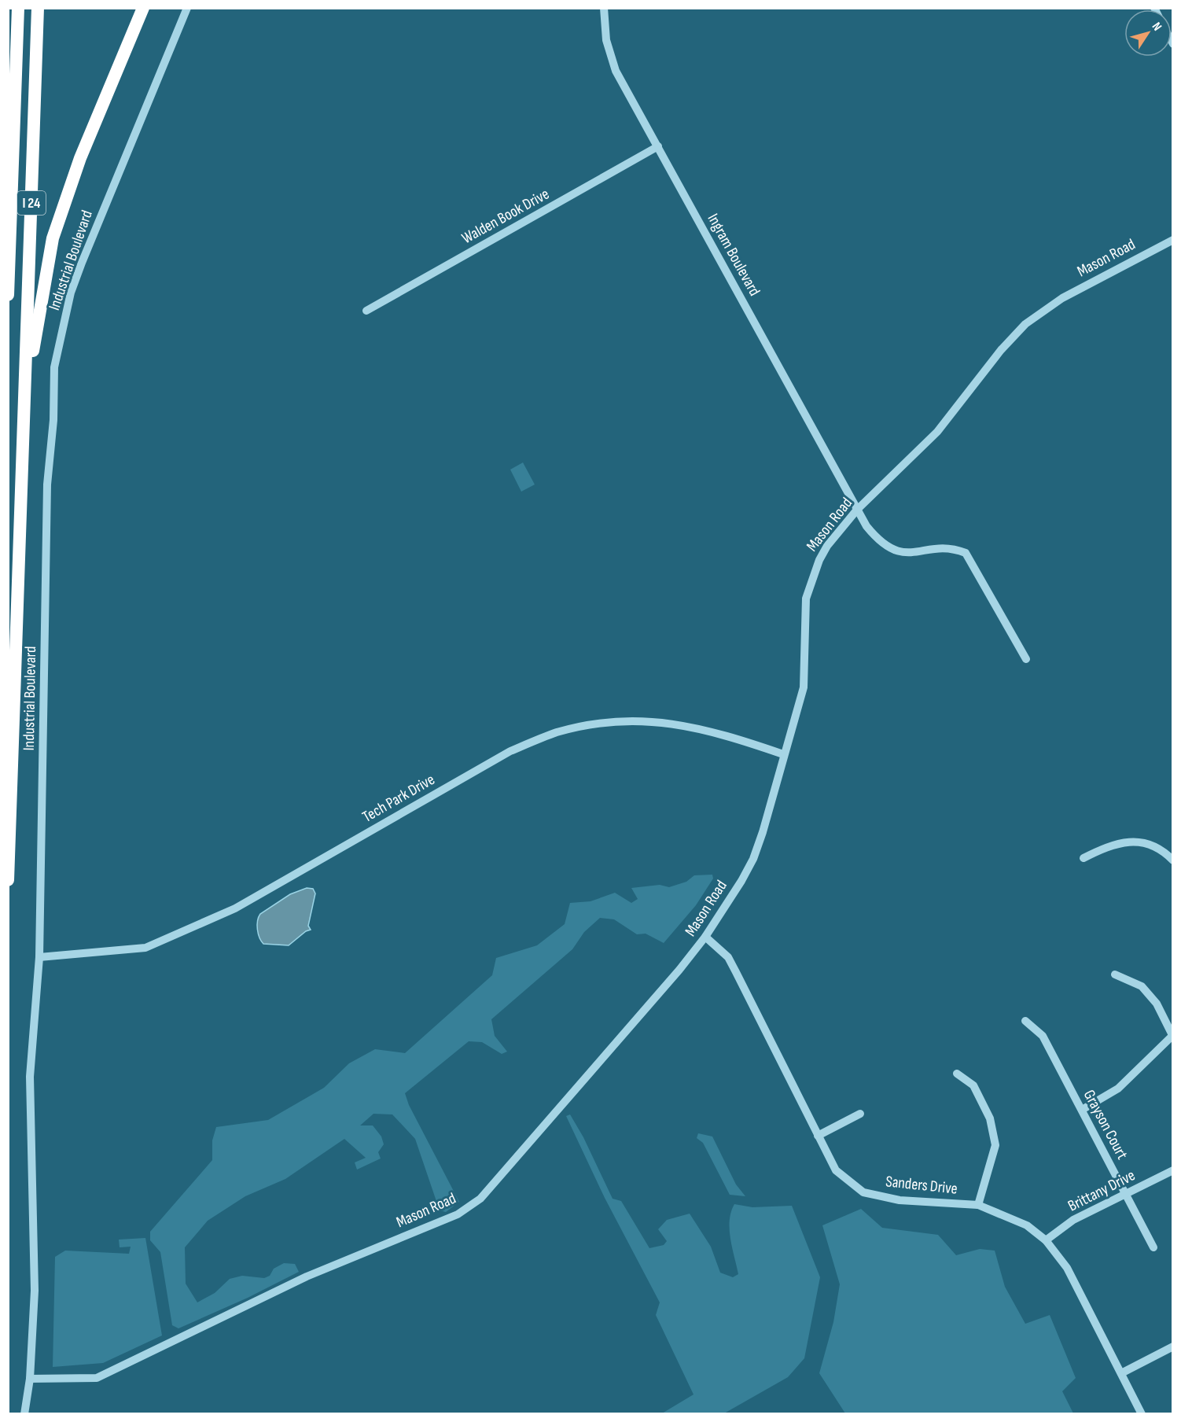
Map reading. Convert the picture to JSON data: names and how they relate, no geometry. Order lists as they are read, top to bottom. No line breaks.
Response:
{"streets":{"highway":["I 24"],"street":["Walden Book Drive","Ingram Boulevard","Mason Road","Industrial Boulevard","Tech Park Drive","Grayson Court","Sanders Drive","Brittany Drive"]},"crossings":[["Walden Book Drive","Ingram Boulevard"],["Ingram Boulevard","Mason Road"],["Mason Road","Industrial Boulevard"],["Mason Road","Tech Park Drive"],["Mason Road","Sanders Drive"],["Industrial Boulevard","Tech Park Drive"],["Grayson Court","Brittany Drive"],["Sanders Drive","Brittany Drive"]],"north":"top right"}
